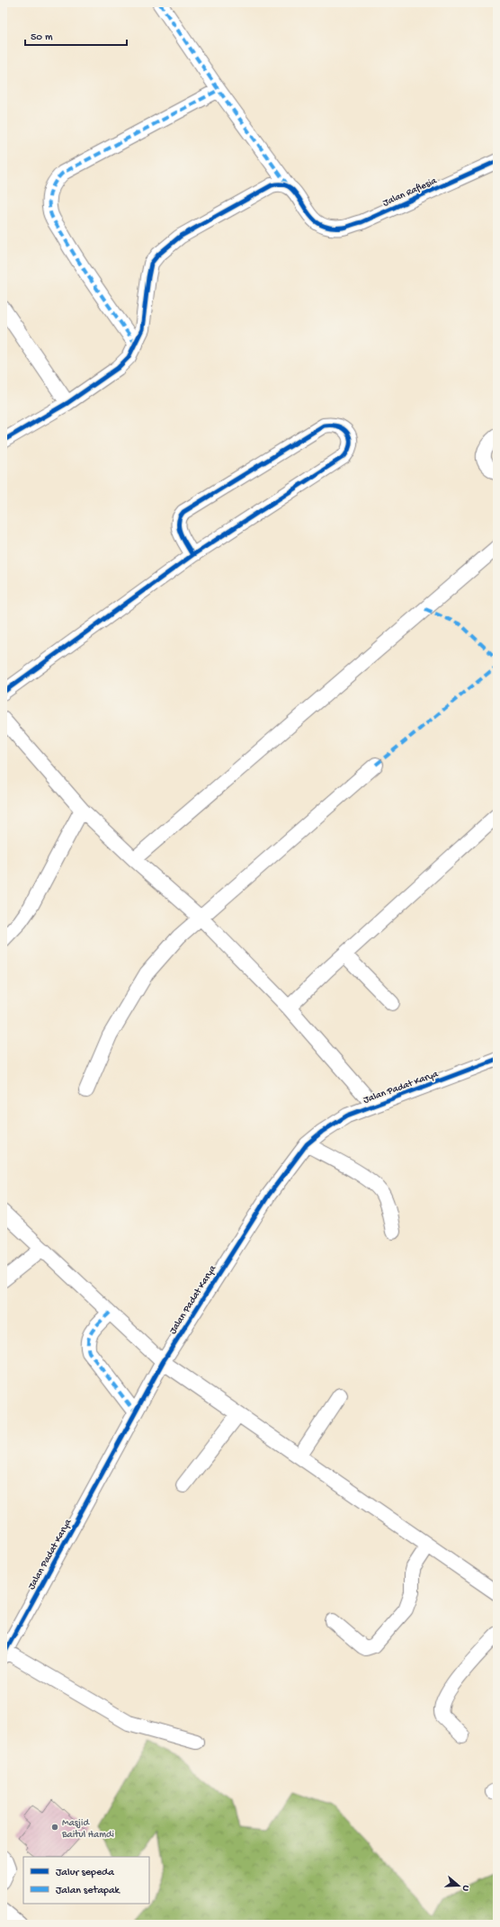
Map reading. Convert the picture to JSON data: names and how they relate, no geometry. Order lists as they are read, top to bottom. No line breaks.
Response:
{"streets":{"street":["Jalan Raflesia","Jalan Padat Karya"]},"places":["Masjid Baitul Hamdi"],"legend":["Jalur sepeda","Jalan setapak"],"scale_bar":"50 m","north":"right"}
